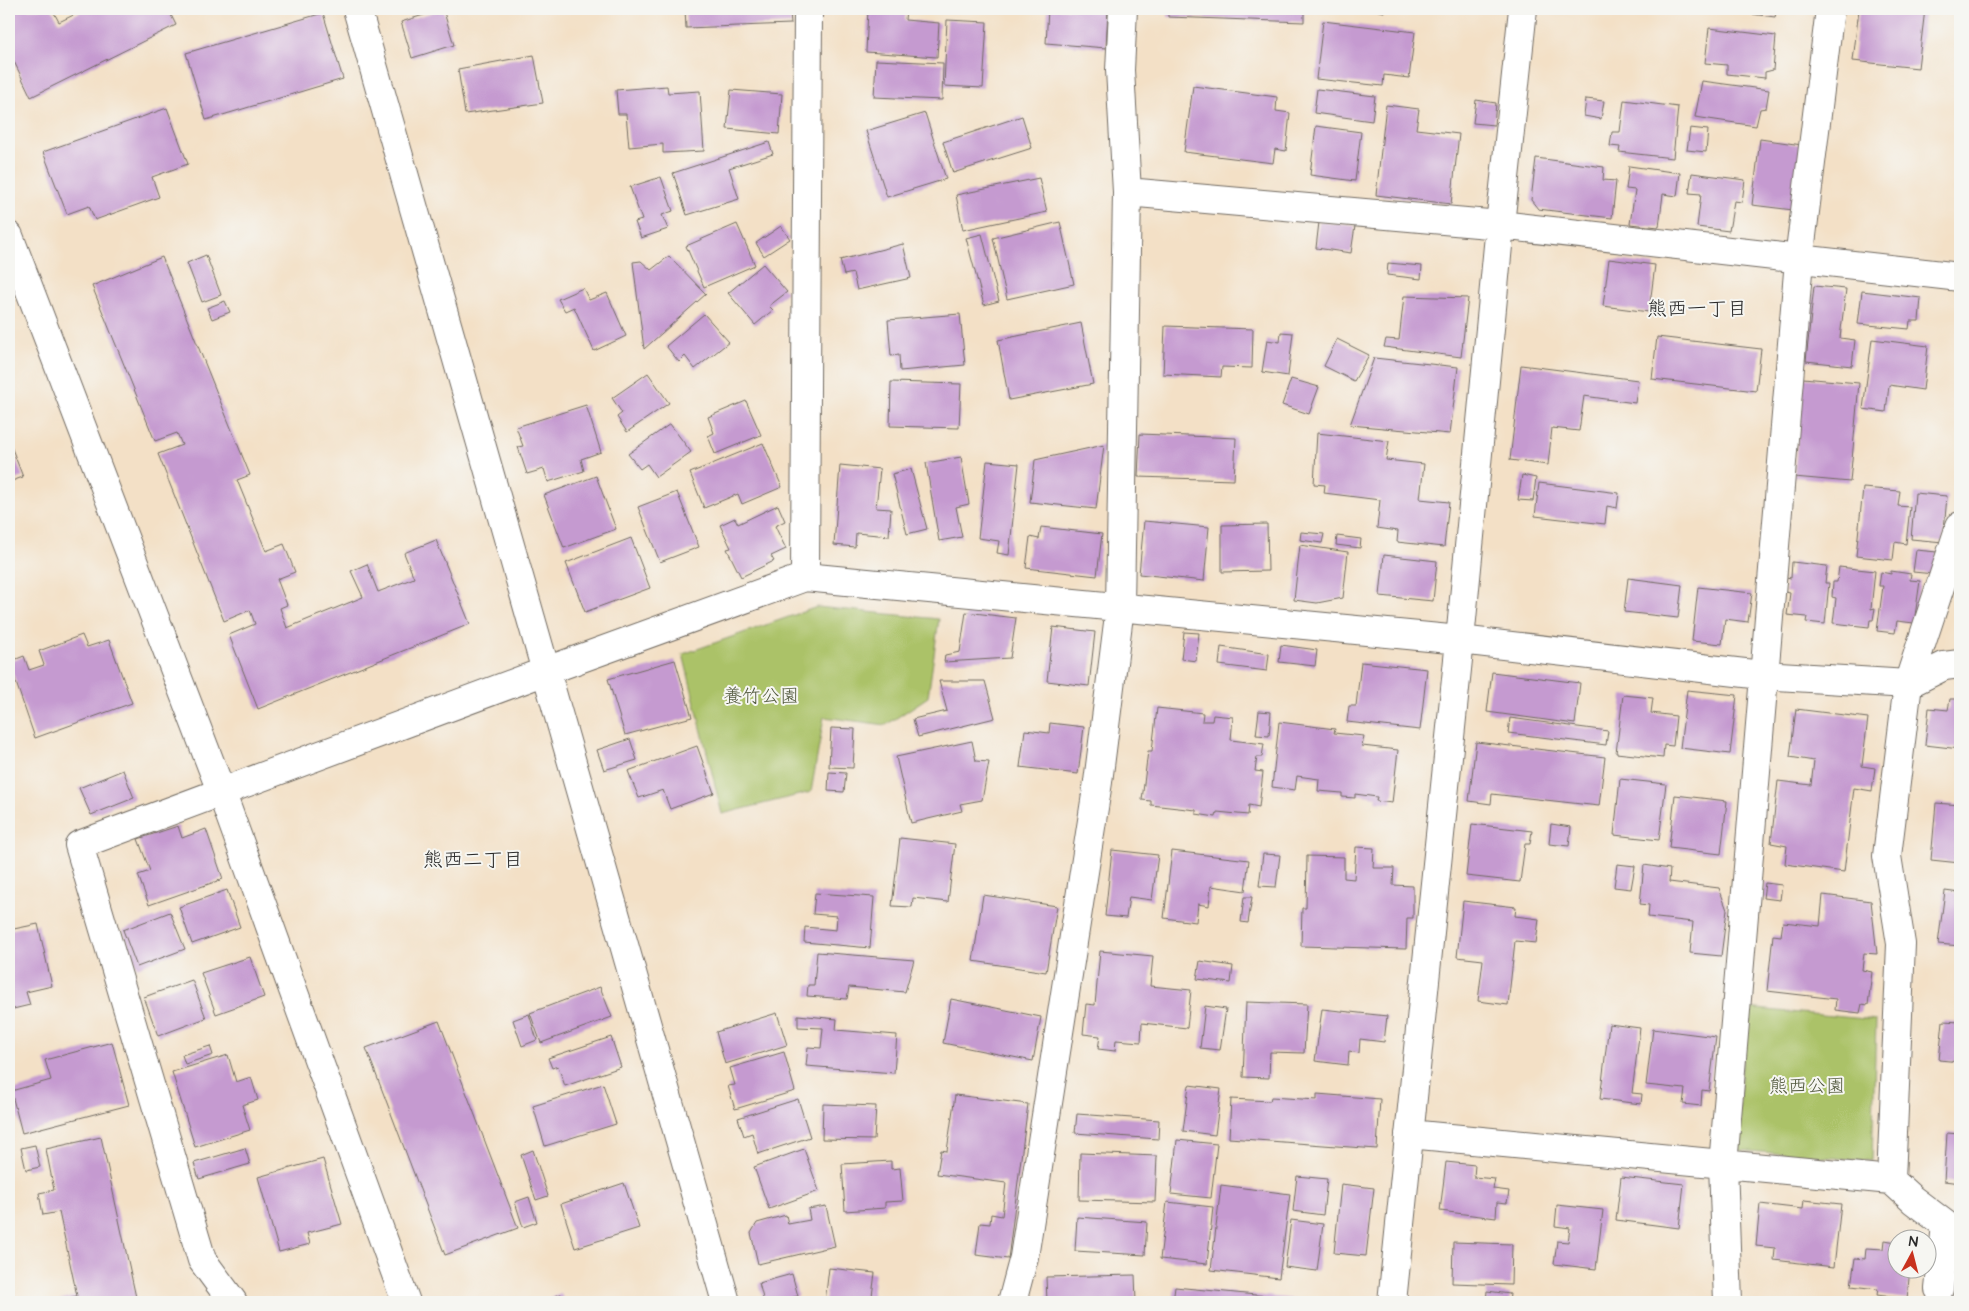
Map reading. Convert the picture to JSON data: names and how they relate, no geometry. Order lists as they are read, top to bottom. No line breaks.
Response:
{"districts":["熊西一丁目","熊西二丁目"],"parks":["養竹公園","熊西公園"],"north":"top"}
